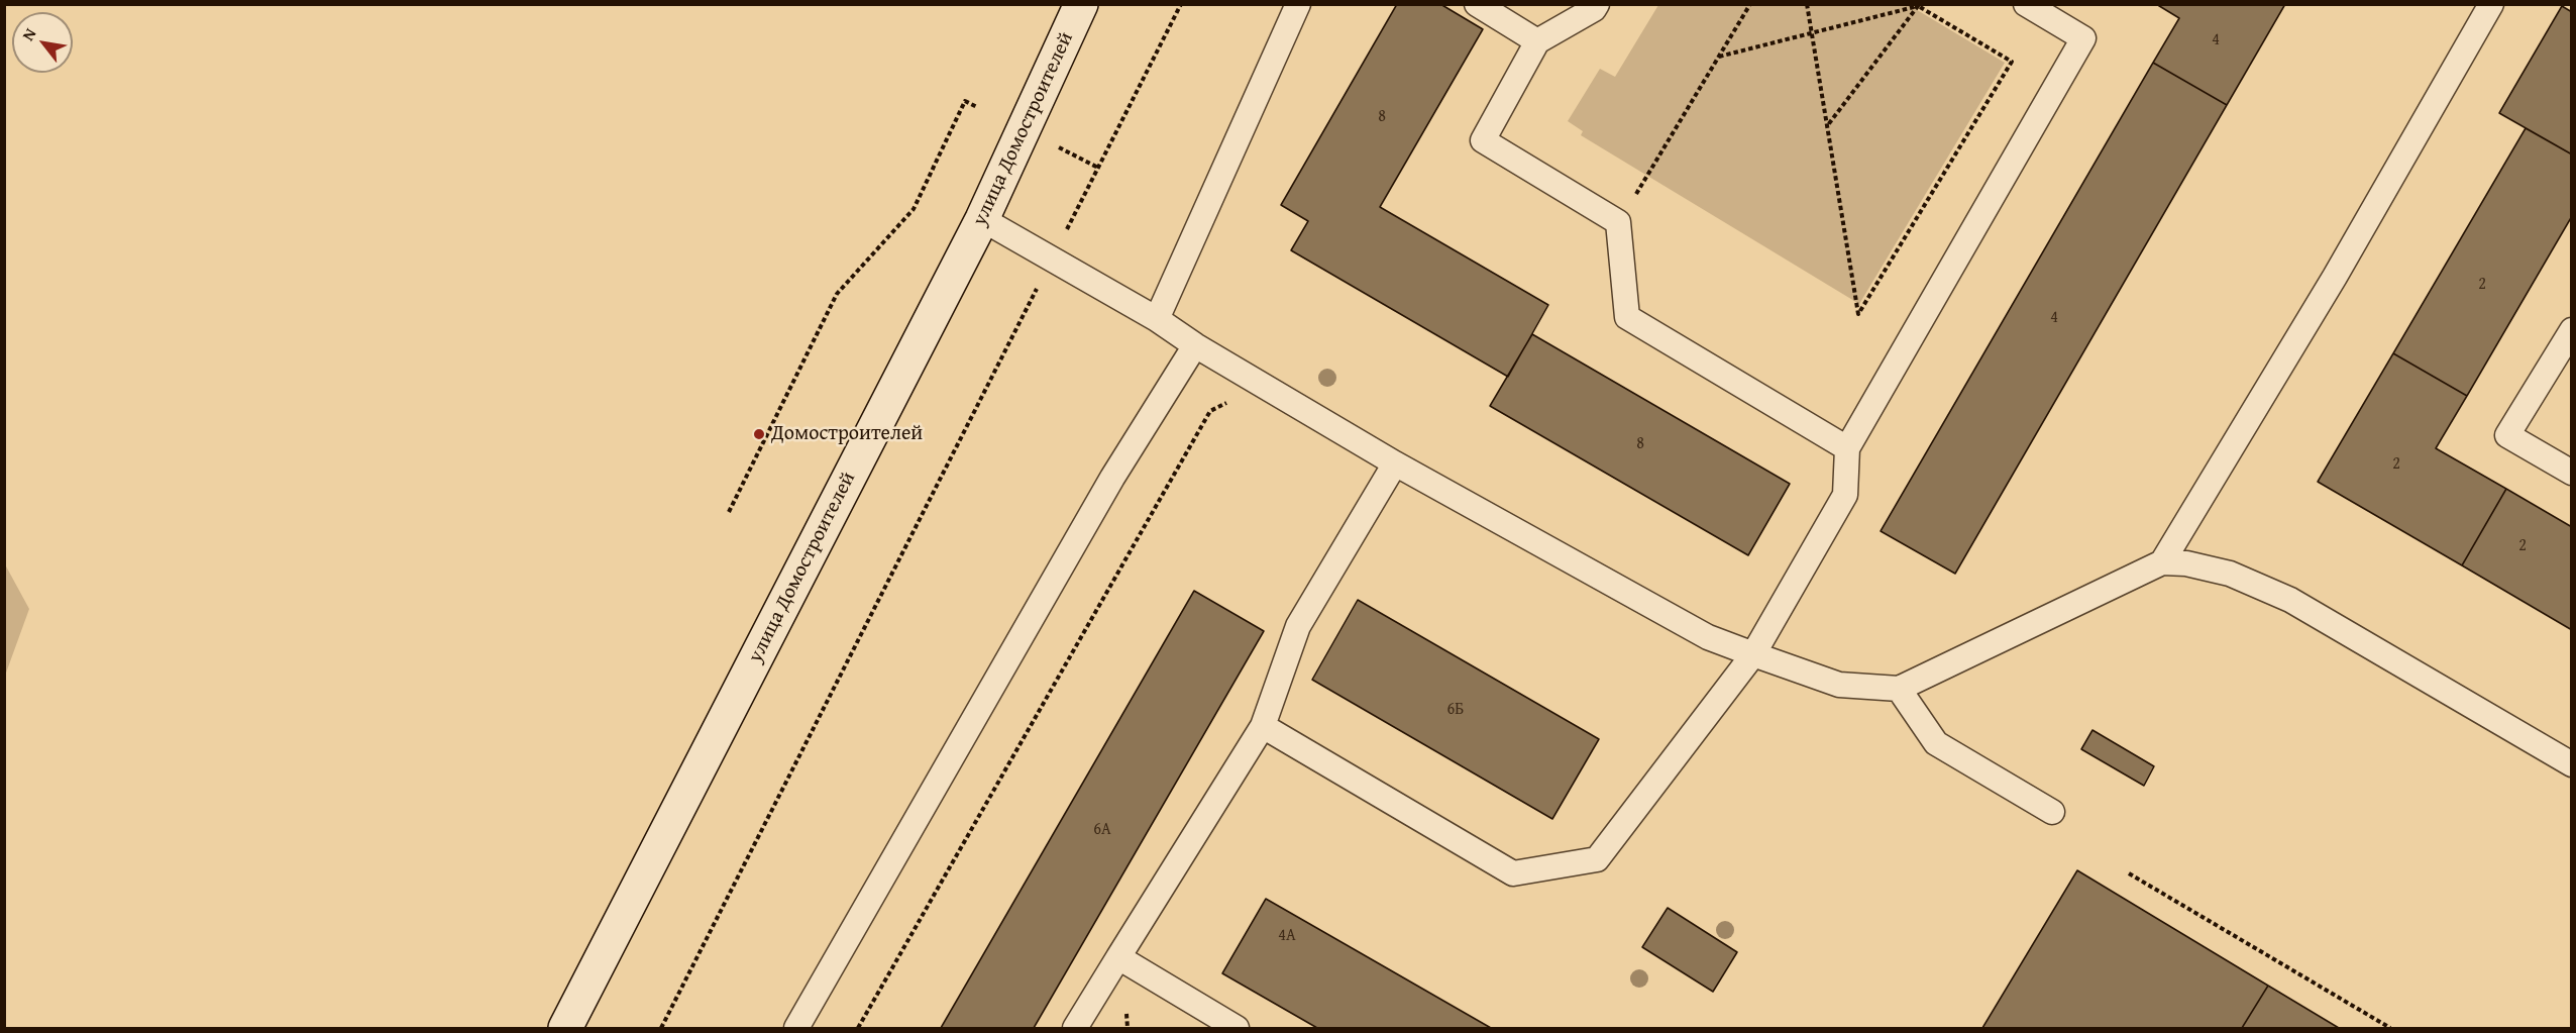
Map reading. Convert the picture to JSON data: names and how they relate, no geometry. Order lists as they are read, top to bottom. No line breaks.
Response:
{"streets":{"main road":["улица Домостроителей"]},"places":["Домостроителей"],"house_numbers":["4","8","2","4","8","2","2","6Б","6А","4А"],"north":"top left"}
